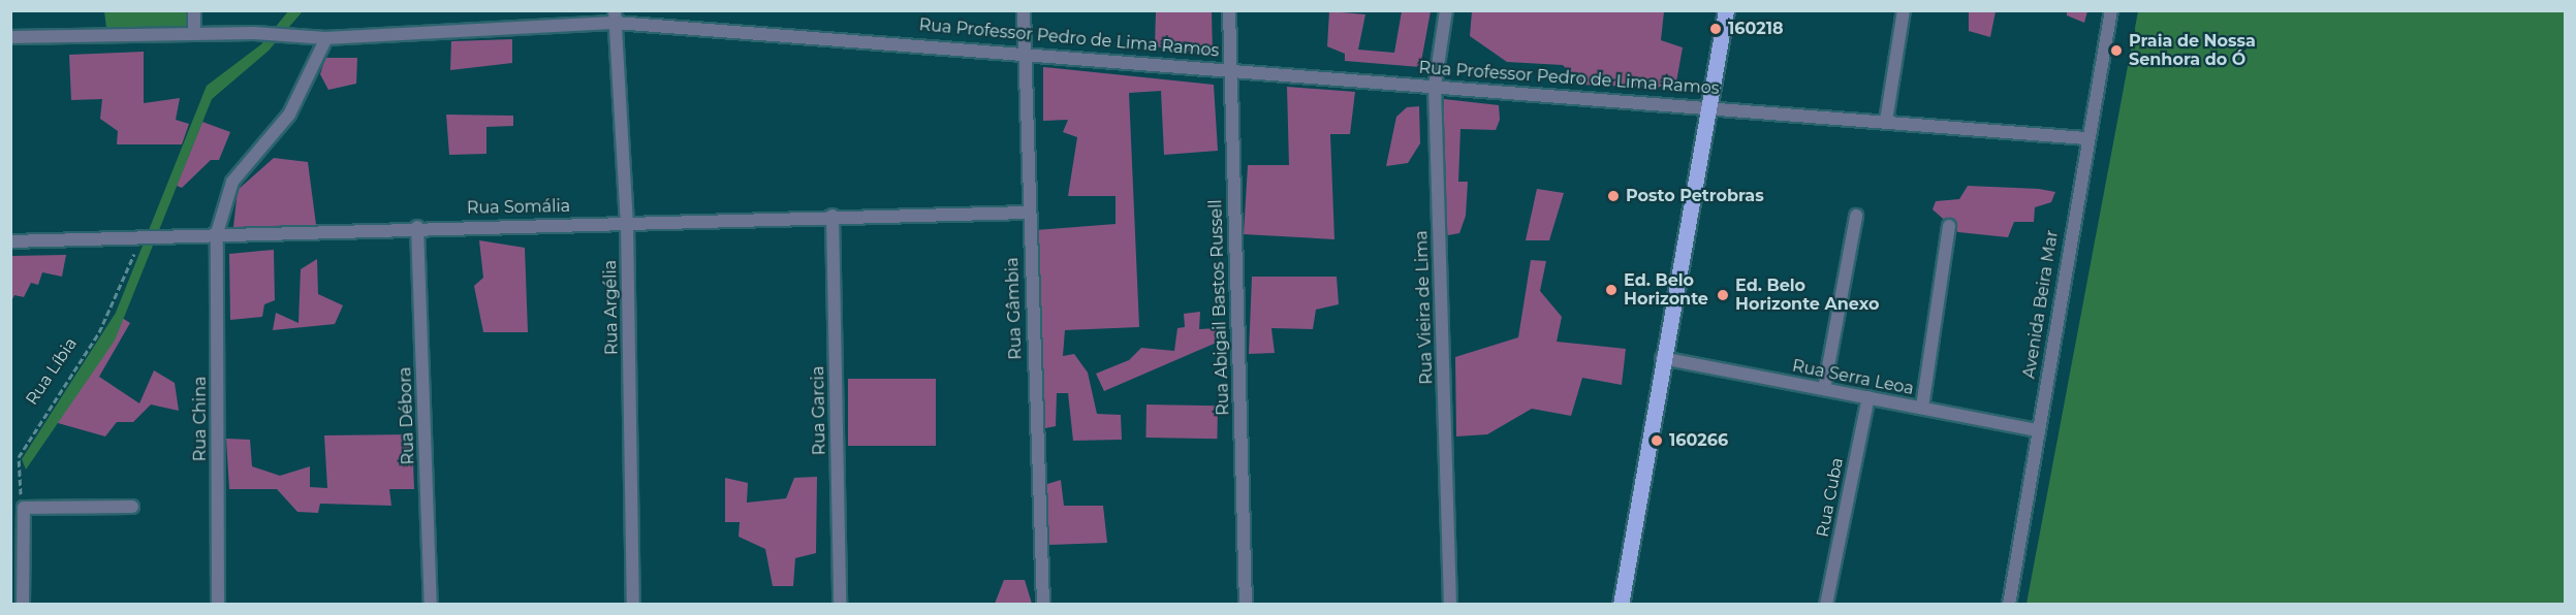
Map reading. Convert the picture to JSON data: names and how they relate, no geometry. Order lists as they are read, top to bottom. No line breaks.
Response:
{"streets":{"street":["Rua Professor Pedro de Lima Ramos","Rua Somália","Avenida Beira Mar","Rua Argélia","Rua Abigail Bastos Russell","Rua Vieira de Lima","Rua Gâmbia","Rua Serra Leoa","Rua Garcia","Rua Débora","Rua China","Rua Cuba"],"path":["Rua Líbia"]},"crossings":[["Rua Professor Pedro de Lima Ramos","Avenida Beira Mar"],["Rua Professor Pedro de Lima Ramos","Rua Argélia"],["Rua Professor Pedro de Lima Ramos","Rua Abigail Bastos Russell"],["Rua Professor Pedro de Lima Ramos","Rua Vieira de Lima"],["Rua Professor Pedro de Lima Ramos","Rua Gâmbia"],["Rua Professor Pedro de Lima Ramos","Rua China"],["Rua Somália","Rua Argélia"],["Rua Somália","Rua Gâmbia"],["Rua Somália","Rua Líbia"],["Rua Somália","Rua Garcia"],["Rua Somália","Rua Débora"],["Rua Somália","Rua China"],["Avenida Beira Mar","Rua Serra Leoa"],["Rua Serra Leoa","Rua Cuba"]],"places":["160218","Praia de Nossa Senhora do Ó","Posto Petrobras","Ed. Belo Horizonte","Ed. Belo Horizonte Anexo","160266"]}
